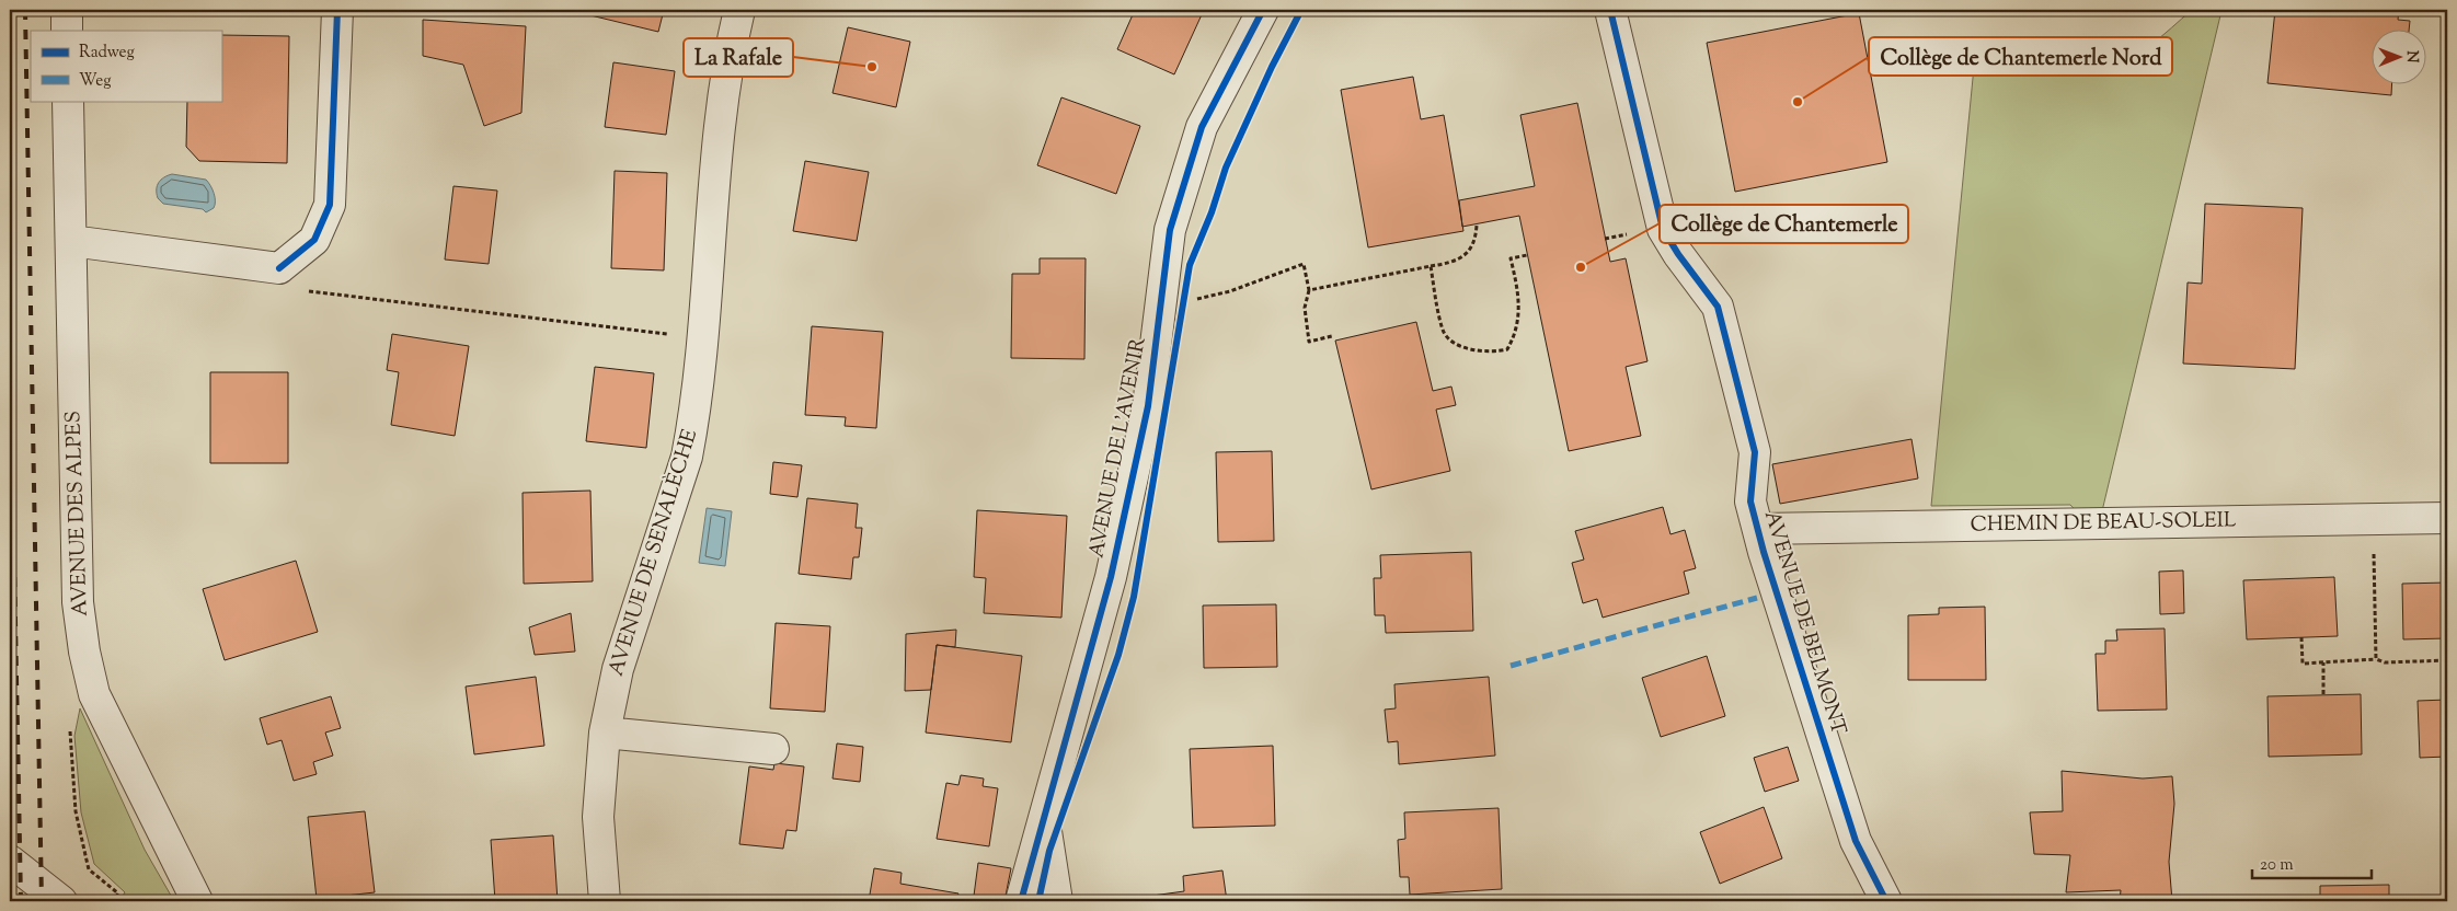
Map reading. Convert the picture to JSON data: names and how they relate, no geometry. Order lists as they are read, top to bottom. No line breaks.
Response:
{"streets":{"street":["AVENUE DE L'AVENIR","AVENUE DES ALPES","CHEMIN DE BEAU-SOLEIL","AVENUE DE SENALÈCHE","AVENUE DE BELMONT"]},"crossings":[["CHEMIN DE BEAU-SOLEIL","AVENUE DE BELMONT"]],"places":["La Rafale","Collège de Chantemerle Nord","Collège de Chantemerle"],"legend":["Radweg","Weg"],"scale_bar":"20 m","north":"right"}
